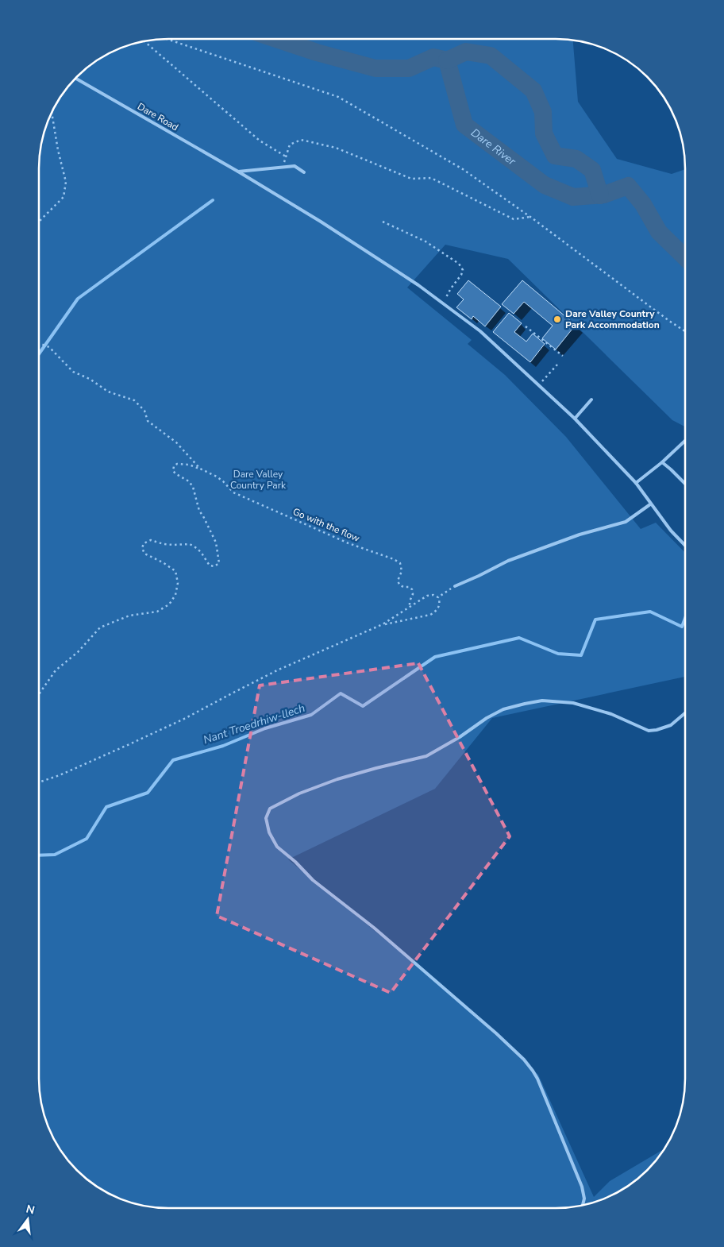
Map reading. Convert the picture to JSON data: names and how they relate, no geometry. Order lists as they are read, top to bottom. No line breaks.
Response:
{"streets":{"lane":["Dare Road"],"path":["Go with the flow"]},"water":["Dare River","Nant Troedrhiw-llech"],"parks":["Dare Valley Country Park"],"places":["Dare Valley Country Park Accommodation"],"north":"top"}
